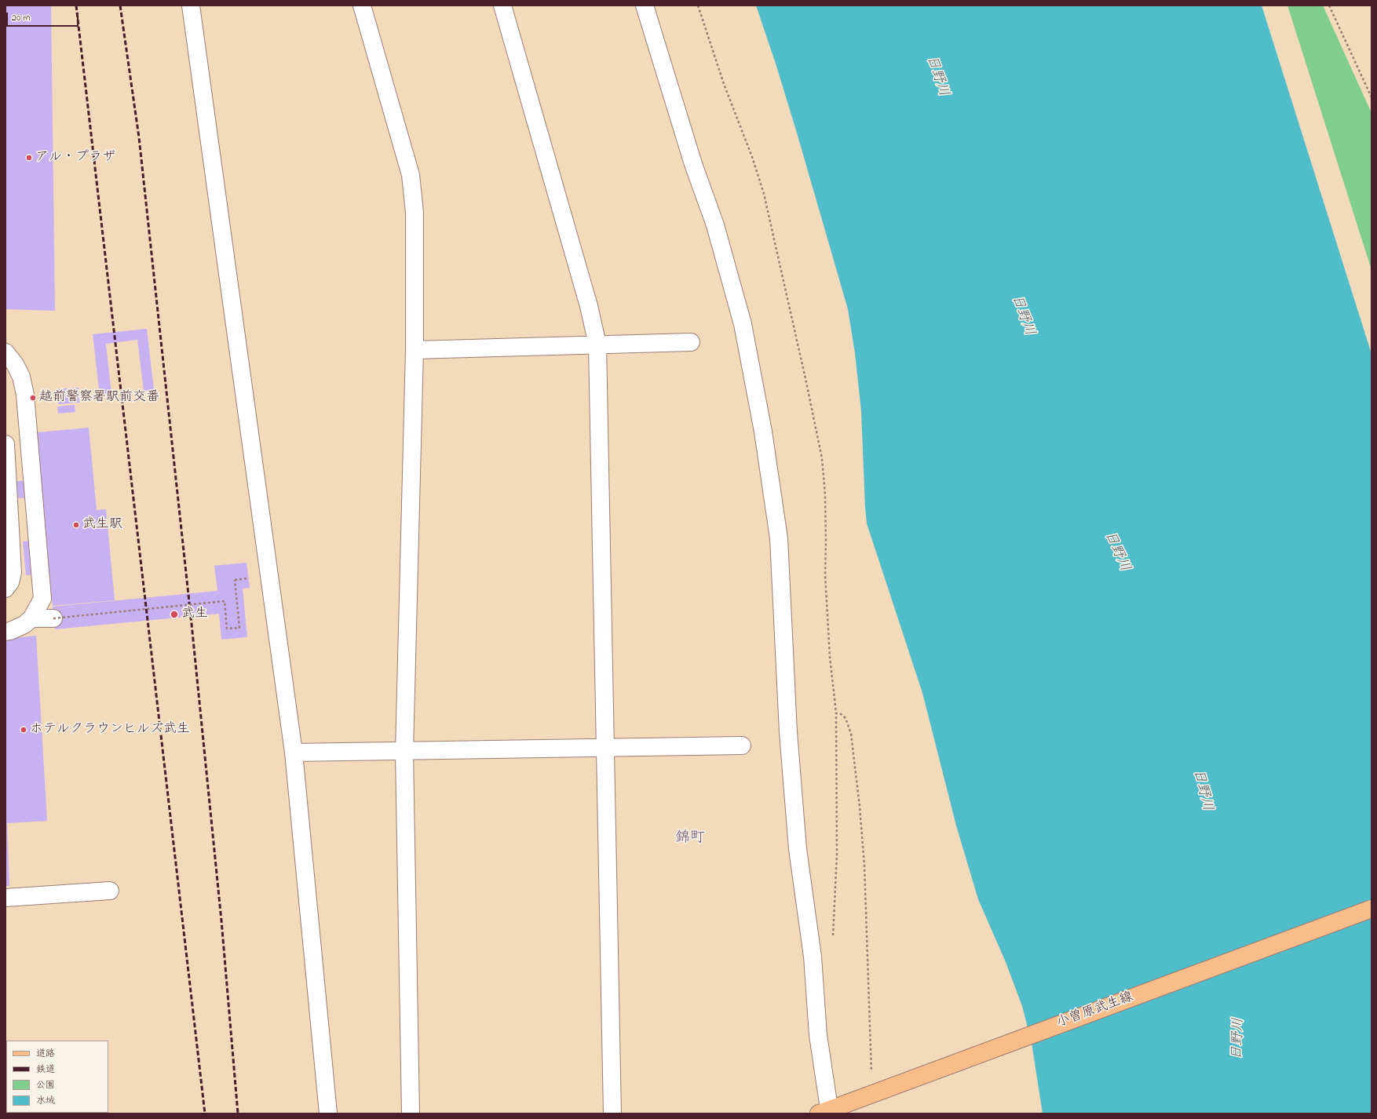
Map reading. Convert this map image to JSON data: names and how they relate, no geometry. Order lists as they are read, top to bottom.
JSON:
{
  "streets": {
    "main road": ["小曽原武生線"]
  },
  "districts": ["錦町"],
  "water": ["日野川"],
  "places": [
    "アル・プラザ",
    "越前警察署駅前交番",
    "武生駅",
    "武生",
    "ホテルクラウンヒルズ武生"
  ],
  "legend": [
    "道路",
    "鉄道",
    "公園",
    "水域"
  ],
  "scale_bar": "20 m"
}
